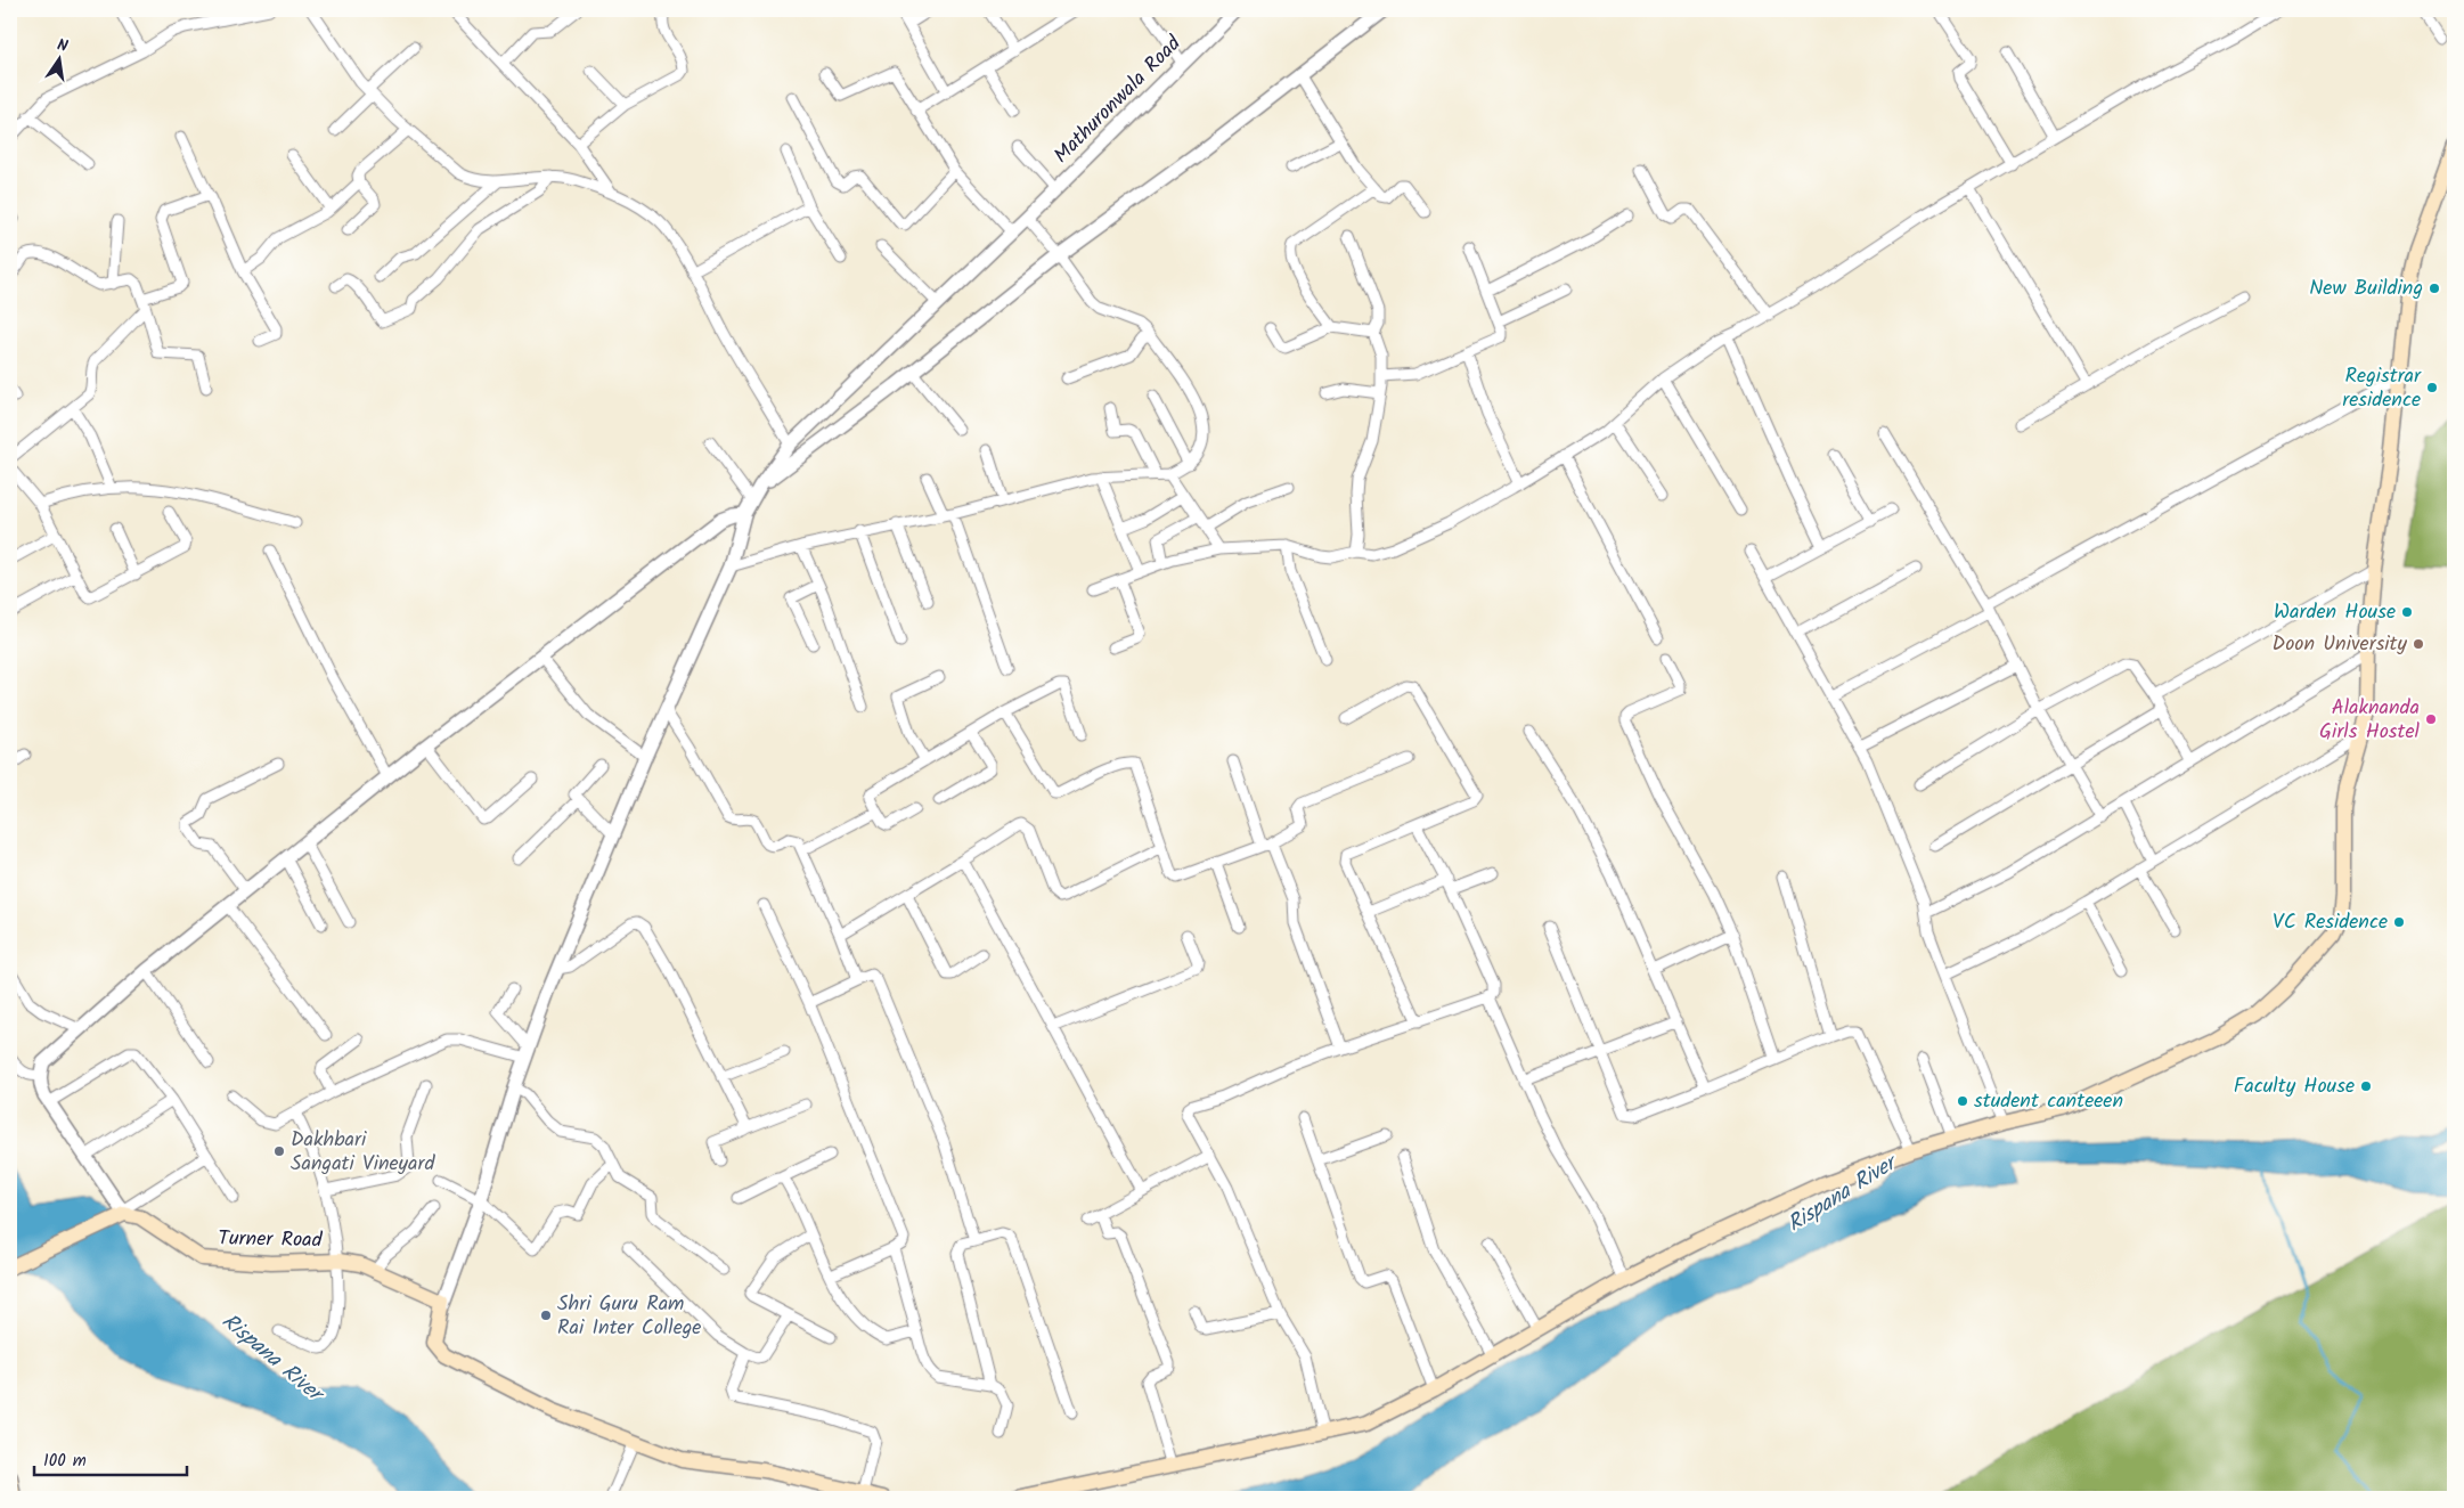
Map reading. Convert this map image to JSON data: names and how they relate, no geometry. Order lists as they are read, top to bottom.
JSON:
{
  "streets": {
    "main road": ["Turner Road"],
    "street": ["Mathuronwala Road"]
  },
  "crossings": [
    ["Mathuronwala Road", "Turner Road"]
  ],
  "water": ["Rispana River"],
  "places": [
    "New Building",
    "Registrar residence",
    "Warden House",
    "Doon University",
    "Alaknanda Girls Hostel",
    "VC Residence",
    "Faculty House",
    "student canteeen",
    "Dakhbari Sangati Vineyard",
    "Shri Guru Ram Rai Inter College"
  ],
  "scale_bar": "100 m",
  "north": "top"
}
